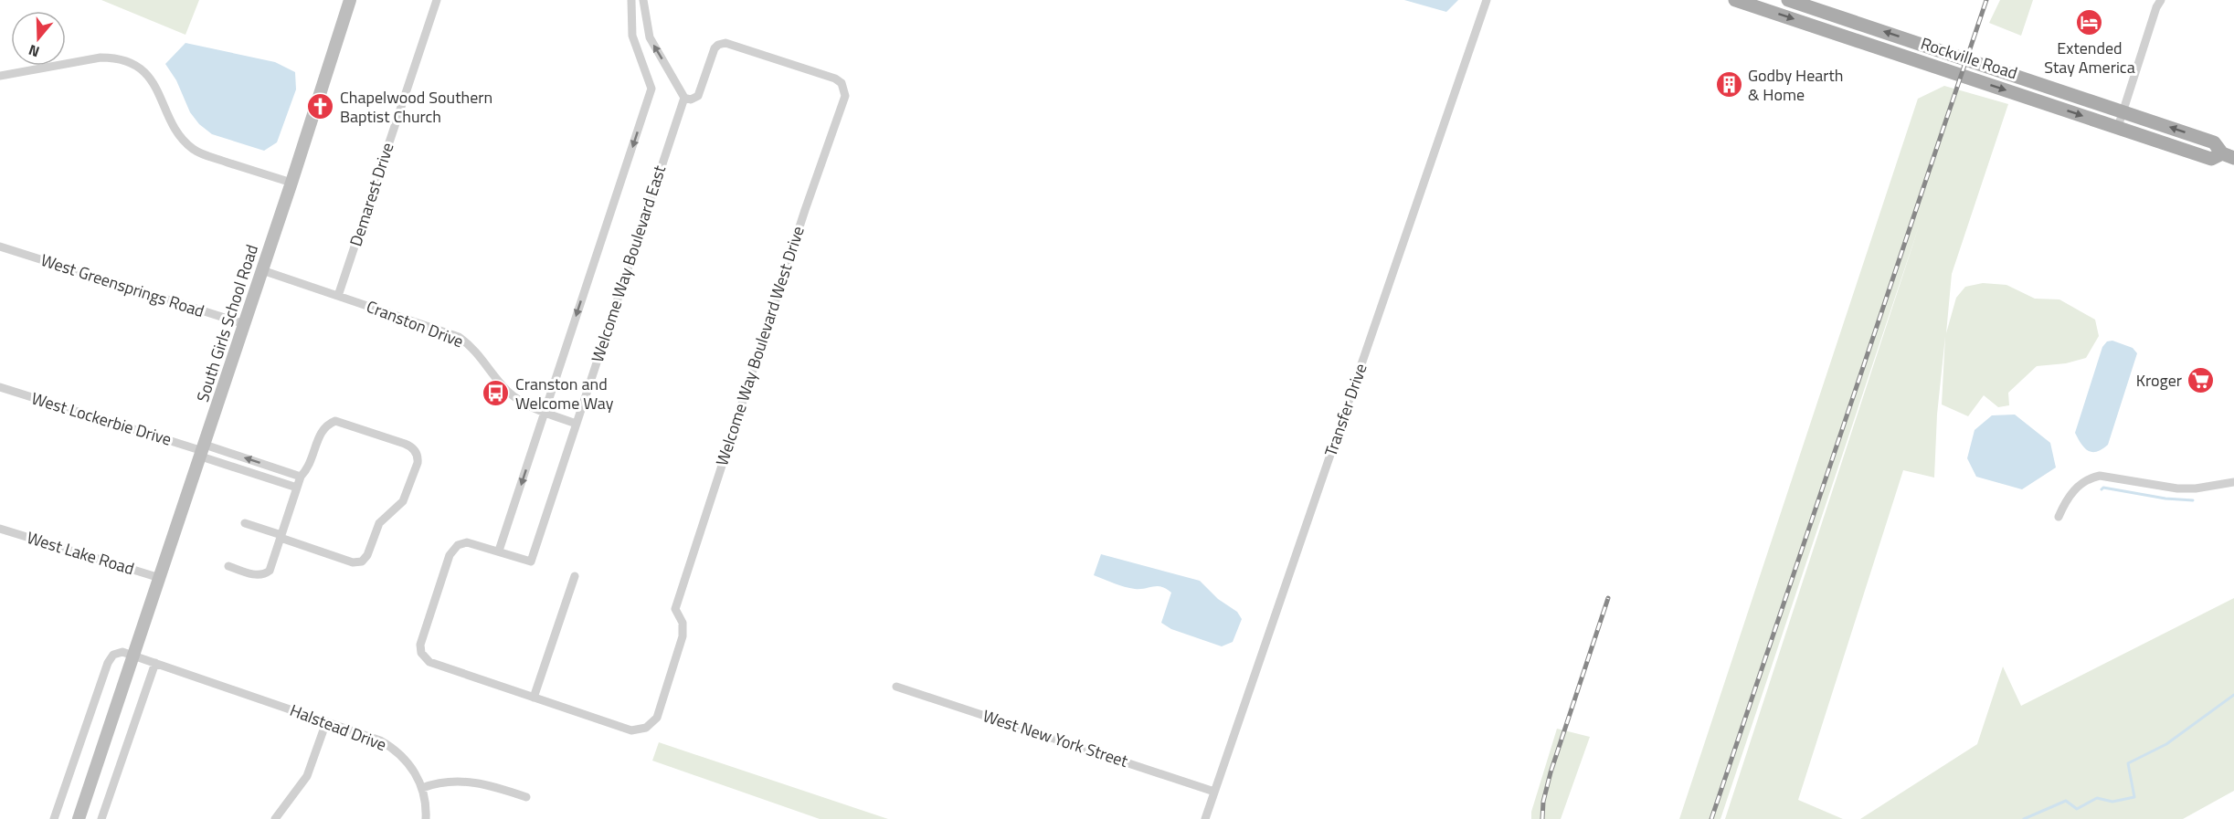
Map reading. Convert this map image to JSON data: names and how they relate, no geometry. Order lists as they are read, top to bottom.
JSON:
{
  "streets": {
    "main road": ["Rockville Road", "South Girls School Road"],
    "street": [
      "Demarest Drive",
      "Welcome Way Boulevard East",
      "West Greensprings Road",
      "Cranston Drive",
      "Welcome Way Boulevard West Drive",
      "Transfer Drive",
      "West Lockerbie Drive",
      "West Lake Road",
      "Halstead Drive",
      "West New York Street"
    ]
  },
  "crossings": [
    ["Demarest Drive", "Cranston Drive"],
    ["Welcome Way Boulevard East", "Cranston Drive"],
    ["Welcome Way Boulevard East", "Welcome Way Boulevard West Drive"],
    ["West Greensprings Road", "South Girls School Road"],
    ["South Girls School Road", "Cranston Drive"],
    ["South Girls School Road", "West Lockerbie Drive"],
    ["South Girls School Road", "West Lake Road"],
    ["South Girls School Road", "Halstead Drive"],
    ["Transfer Drive", "West New York Street"]
  ],
  "places": {
    "hotel": ["Extended Stay America"],
    "building": ["Godby Hearth & Home"],
    "church": ["Chapelwood Southern Baptist Church"],
    "supermarket": ["Kroger"],
    "bus stop": ["Cranston and Welcome Way"]
  },
  "north": "bottom"
}
